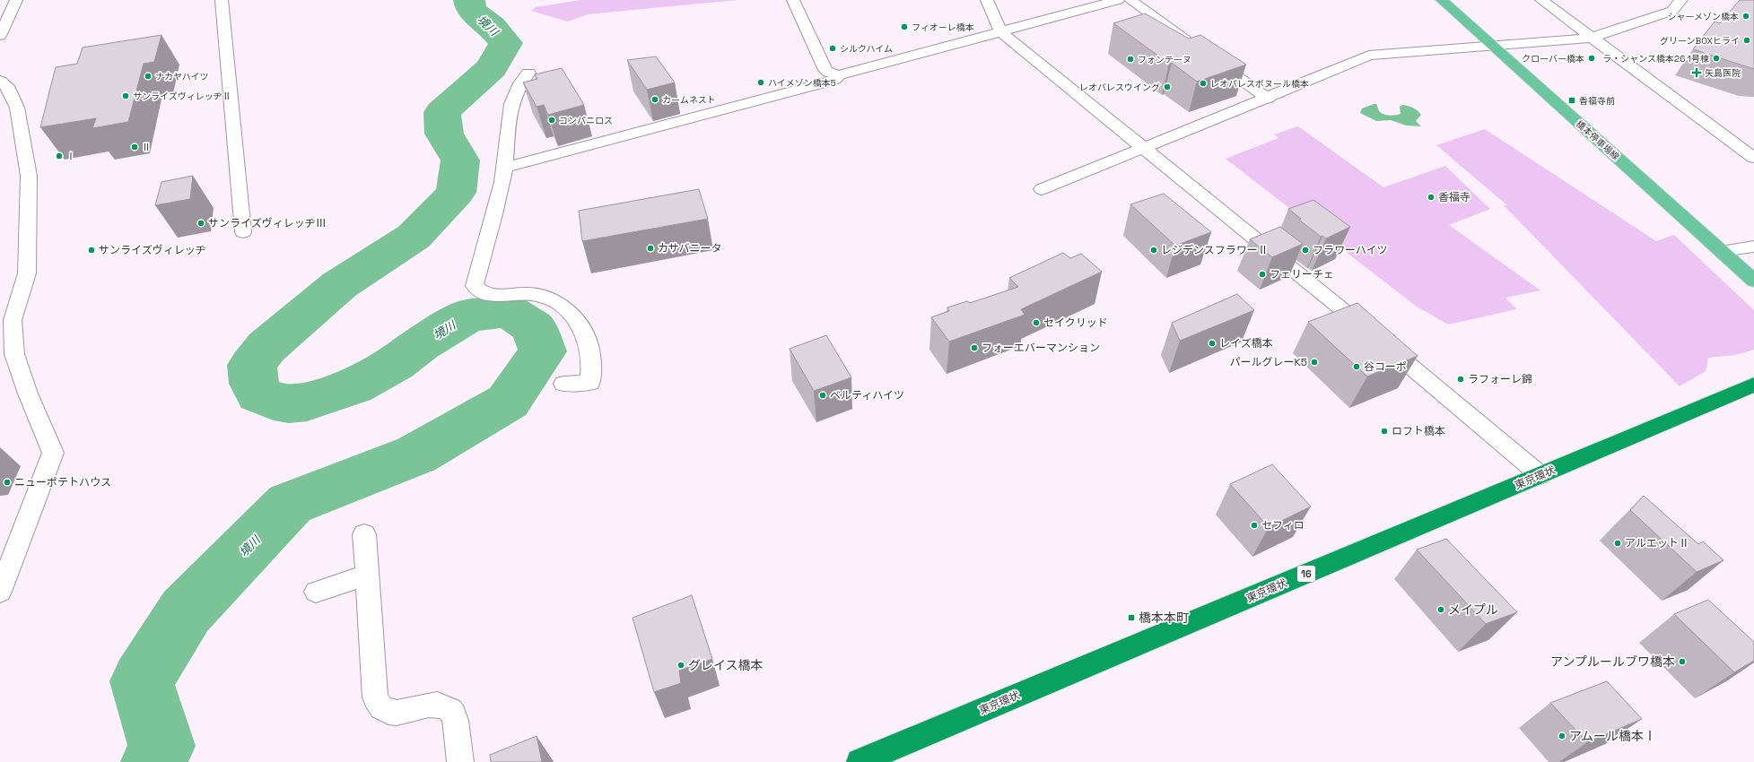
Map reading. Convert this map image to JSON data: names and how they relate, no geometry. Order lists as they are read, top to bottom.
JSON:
{
  "streets": {
    "highway": ["東京環状", "16"],
    "main road": ["橋本停車場線"]
  },
  "water": ["境川"],
  "places": {
    "other": [
      "シャーメゾン橋本",
      "フィオーレ橋本",
      "グリーンBOXヒライ",
      "シルクハイム",
      "クローバー橋本",
      "ラ・シャンス橋本26 1号棟",
      "フォンテーヌ",
      "ナカヤハイツ",
      "ハイメゾン橋本5",
      "レオパレスボヌール橋本",
      "レオパレスウイング",
      "サンライズヴィレッヂⅡ",
      "カームネスト",
      "コンパニロス",
      "Ⅱ",
      "Ⅰ",
      "香福寺",
      "サンライズヴィレッヂⅢ",
      "カサバニータ",
      "サンライズヴィレッヂ",
      "レジデンスフラワーⅡ",
      "フラワーハイツ",
      "フェリーチェ",
      "セイクリッド",
      "レイズ橋本",
      "フォーエバーマンション",
      "パールグレーK5",
      "谷コーポ",
      "ラフォーレ錦",
      "ベルティハイツ",
      "ロフト橋本",
      "ニューポテトハウス",
      "セフィロ",
      "アルエットⅡ",
      "メイプル",
      "アンプルールブワ橋本",
      "グレイス橋本",
      "アムール橋本Ⅰ"
    ],
    "health": ["矢島医院"],
    "transit": ["香福寺前", "橋本本町"]
  }
}
